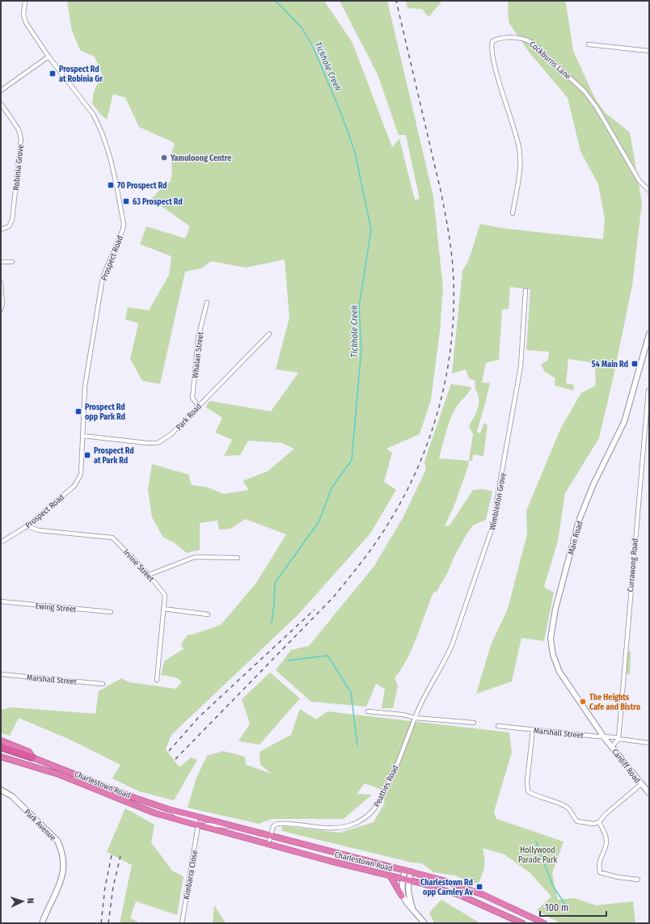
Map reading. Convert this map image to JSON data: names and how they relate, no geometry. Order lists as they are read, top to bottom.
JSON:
{
  "streets": {
    "highway": ["Charlestown Road"],
    "main road": ["Main Road", "Cardiff Road", "Park Avenue"],
    "street": [
      "Cockburns Lane",
      "Robinia Grove",
      "Prospect Road",
      "Whalan Street",
      "Park Road",
      "Wimbledon Grove",
      "Irvine Street",
      "Currawong Road",
      "Ewing Street",
      "Marshall Street",
      "Peatties Road",
      "Kimbarra Close"
    ]
  },
  "crossings": [
    ["Prospect Road", "Park Road"],
    ["Prospect Road", "Irvine Street"],
    ["Whalan Street", "Park Road"],
    ["Wimbledon Grove", "Peatties Road"],
    ["Main Road", "Marshall Street"],
    ["Main Road", "Cardiff Road"],
    ["Currawong Road", "Marshall Street"],
    ["Marshall Street", "Cardiff Road"],
    ["Charlestown Road", "Peatties Road"],
    ["Charlestown Road", "Kimbarra Close"]
  ],
  "water": ["Tickhole Creek"],
  "parks": ["Hollywood Parade Park"],
  "places": {
    "transit": [
      "Prospect Rd at Robinia Gr",
      "70 Prospect Rd",
      "63 Prospect Rd",
      "54 Main Rd",
      "Prospect Rd opp Park Rd",
      "Prospect Rd at Park Rd",
      "Charlestown Rd opp Carnley Av"
    ],
    "other": ["Yamuloong Centre", "The Heights Cafe and Bistro"]
  },
  "scale_bar": "100 m",
  "north": "right"
}
